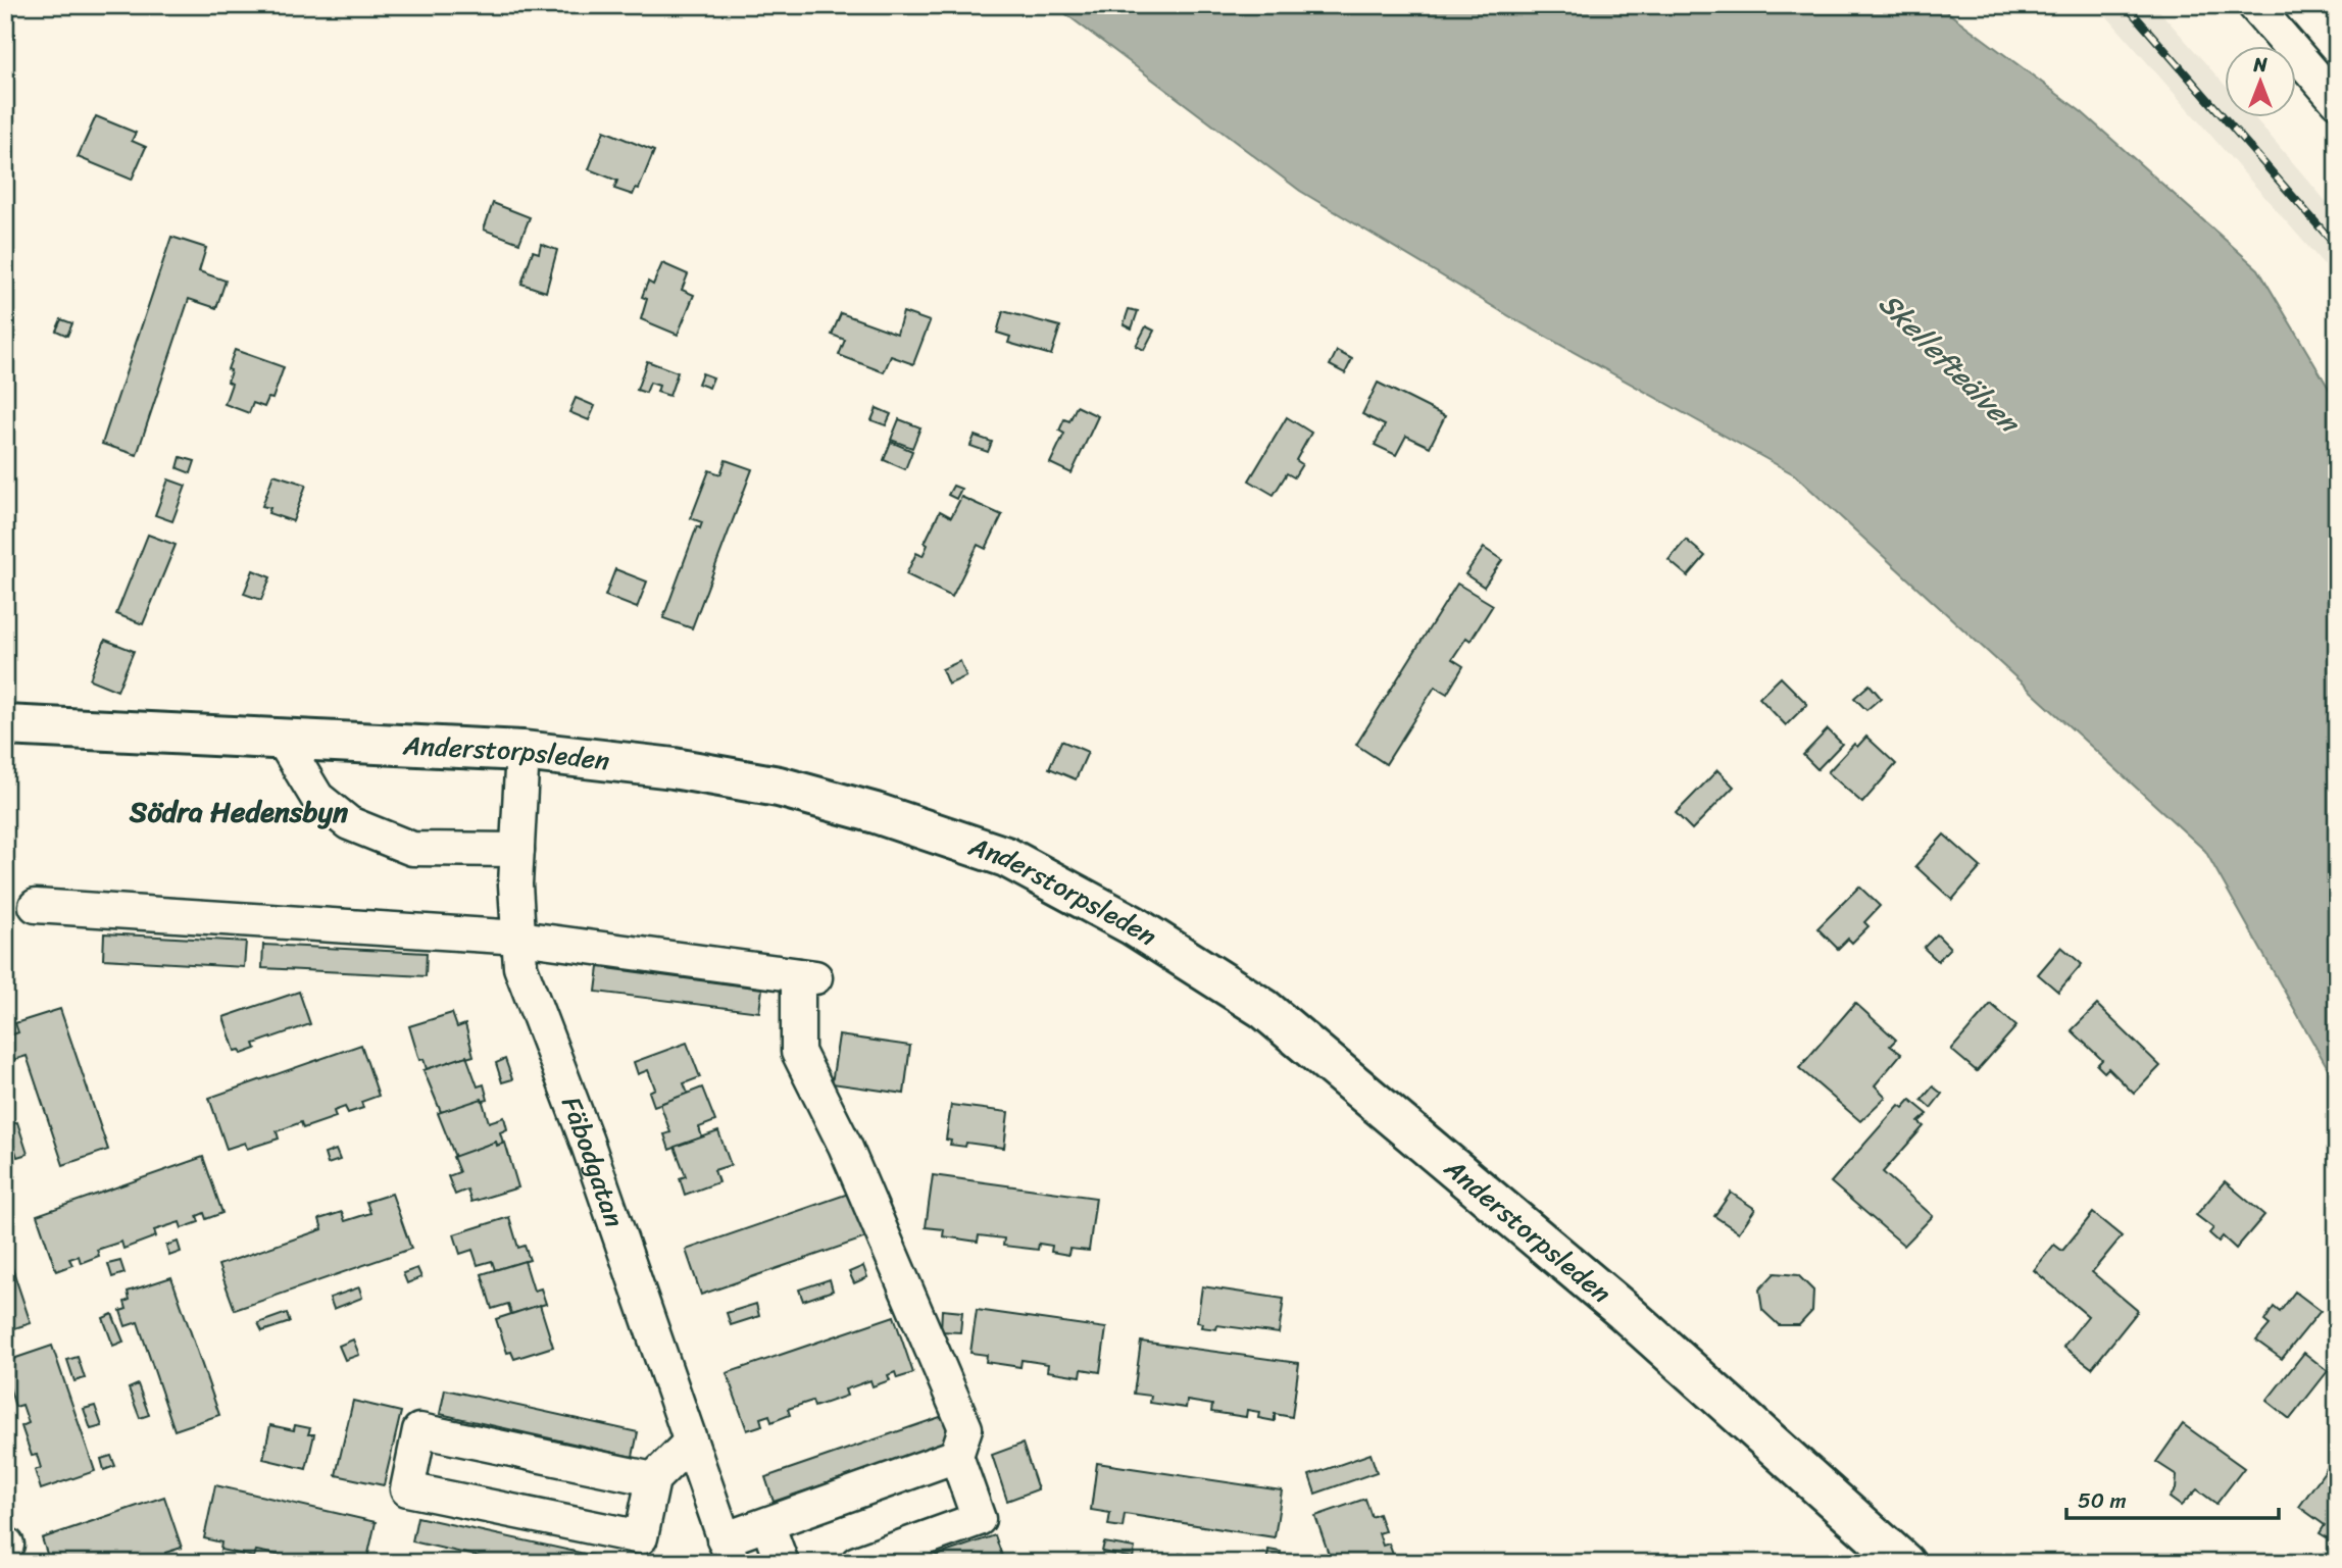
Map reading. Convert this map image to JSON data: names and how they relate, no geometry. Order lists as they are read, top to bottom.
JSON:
{
  "streets": {
    "main road": ["Anderstorpsleden"],
    "street": ["Fäbodgatan"]
  },
  "crossings": [
    ["Anderstorpsleden", "Fäbodgatan"]
  ],
  "districts": ["Södra Hedensbyn"],
  "water": ["Skellefteälven"],
  "scale_bar": "50 m",
  "north": "top"
}
